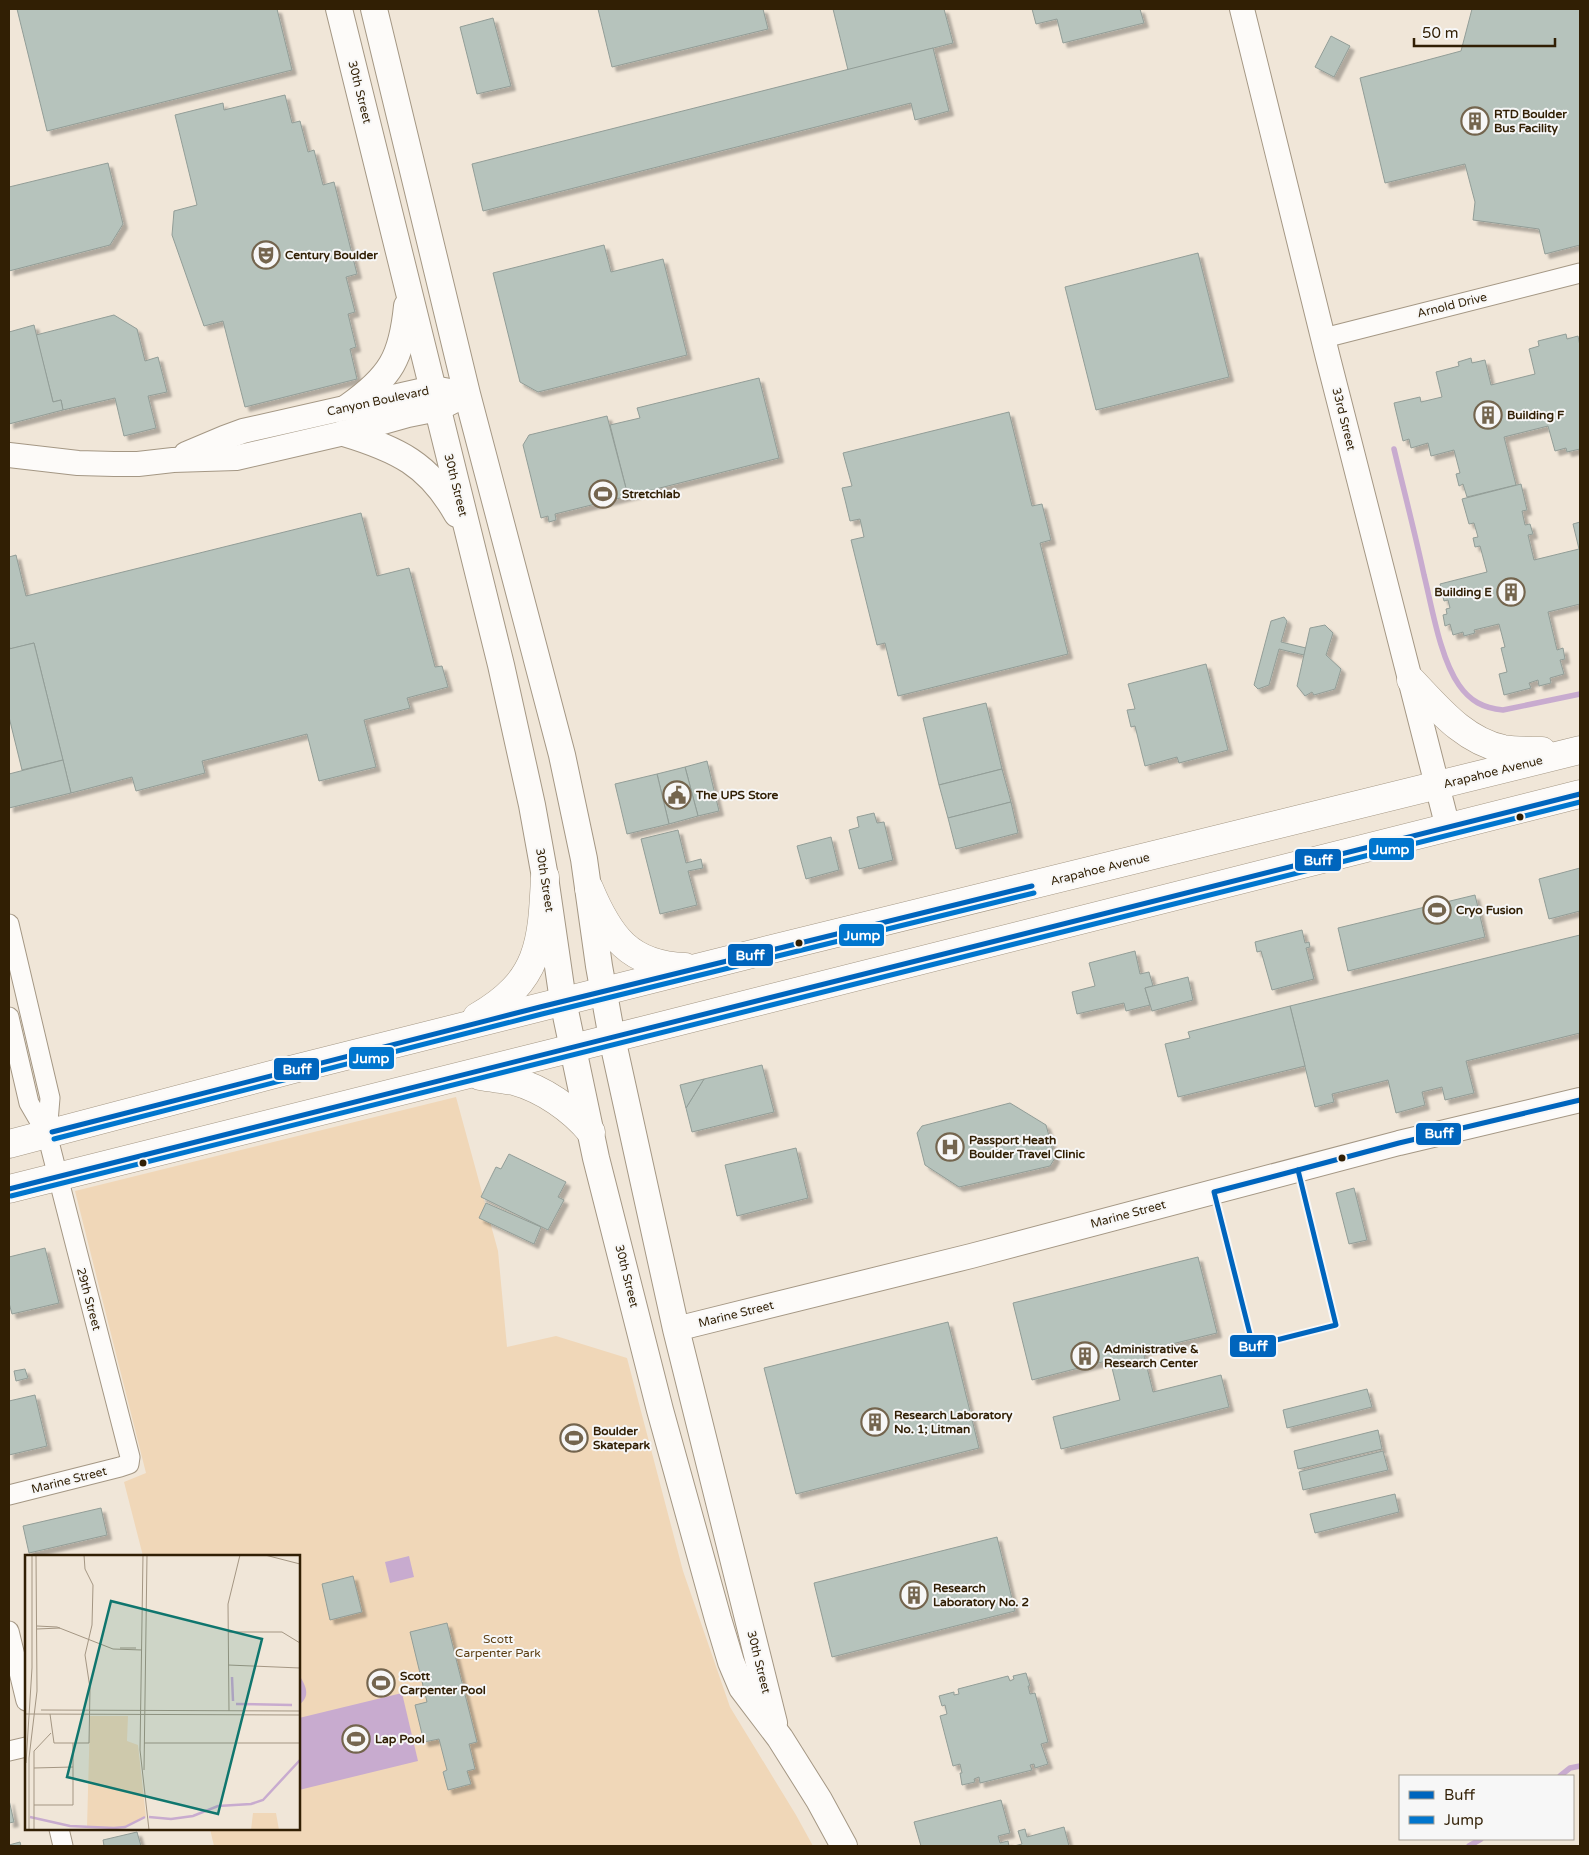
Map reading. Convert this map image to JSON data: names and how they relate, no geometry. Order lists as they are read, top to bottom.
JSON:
{
  "streets": {
    "main road": ["30th Street", "Arapahoe Avenue"],
    "street": [
      "Arnold Drive",
      "Canyon Boulevard",
      "33rd Street",
      "Marine Street",
      "29th Street"
    ]
  },
  "crossings": [
    ["30th Street", "Canyon Boulevard"],
    ["30th Street", "Arapahoe Avenue"],
    ["30th Street", "Marine Street"],
    ["Arnold Drive", "33rd Street"],
    ["33rd Street", "Arapahoe Avenue"],
    ["Arapahoe Avenue", "29th Street"],
    ["Marine Street", "29th Street"]
  ],
  "parks": ["Scott Carpenter Park"],
  "places": {
    "building": [
      "RTD Boulder Bus Facility",
      "Building F",
      "Building E",
      "Administrative & Research Center",
      "Research Laboratory No. 1; Litman",
      "Research Laboratory No. 2"
    ],
    "theatre": ["Century Boulder"],
    "sports": [
      "Stretchlab",
      "Cryo Fusion",
      "Boulder Skatepark",
      "Scott Carpenter Pool",
      "Lap Pool"
    ],
    "public building": ["The UPS Store"],
    "hospital": ["Passport Heath Boulder Travel Clinic"]
  },
  "lines": ["transit line Buff", "transit line Jump"],
  "legend": ["Buff", "Jump"],
  "scale_bar": "50 m"
}
